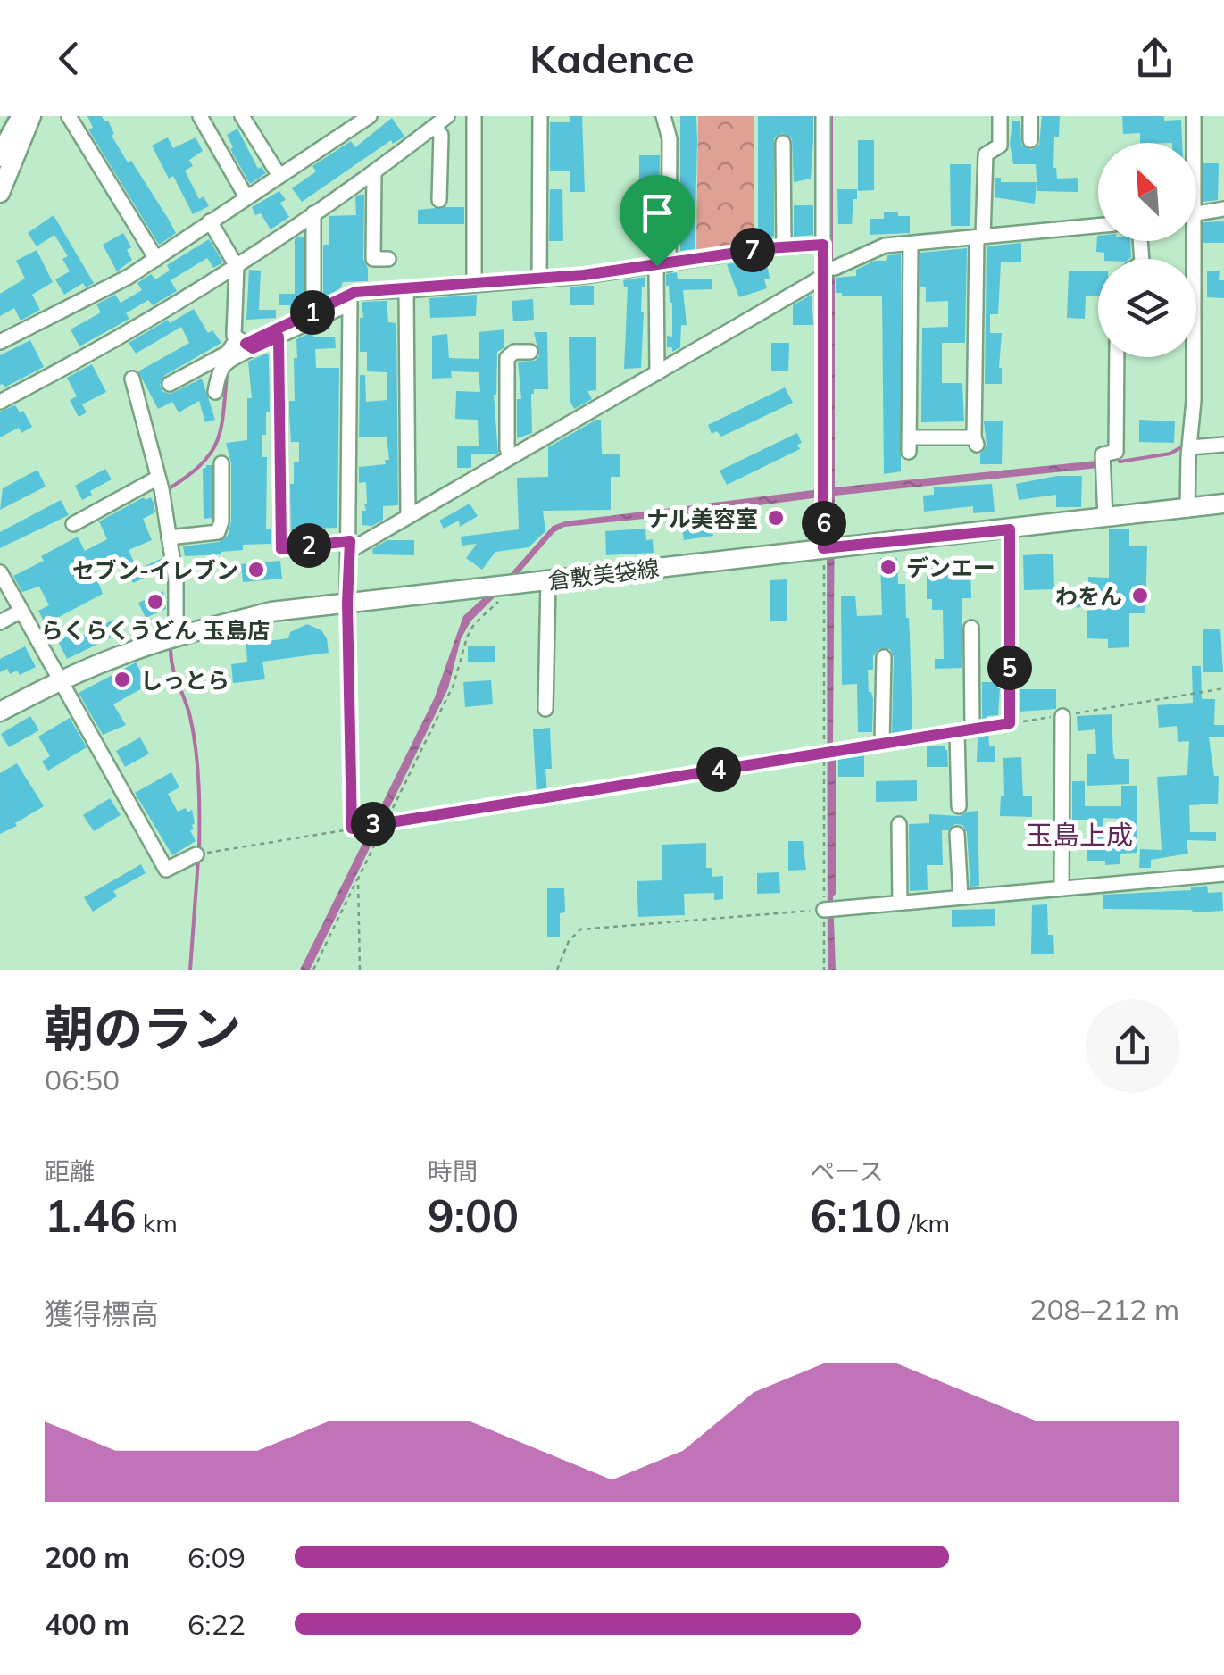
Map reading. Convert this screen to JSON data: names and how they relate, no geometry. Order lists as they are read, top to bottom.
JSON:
{
  "streets": {
    "main road": ["倉敷美袋線"]
  },
  "districts": ["玉島上成"],
  "places": [
    "ナル美容室",
    "デンエー",
    "セブン-イレブン",
    "わをん",
    "らくらくうどん 玉島店",
    "しっとら"
  ],
  "north": "top left",
  "page": {
    "header": "Kadence",
    "pins": [
      "7",
      "1",
      "6",
      "2",
      "5",
      "4",
      "3"
    ],
    "heading": ["朝のラン", "06:50"],
    "stats": [
      ["距離", "1.46 km"],
      ["時間", "9:00"],
      ["ペース", "6:10 /km"]
    ],
    "chart": ["獲得標高", "208–212 m"],
    "list": [
      {
        "name": "200 m",
        "note": "6:09"
      },
      {
        "name": "400 m",
        "note": "6:22"
      }
    ]
  }
}
